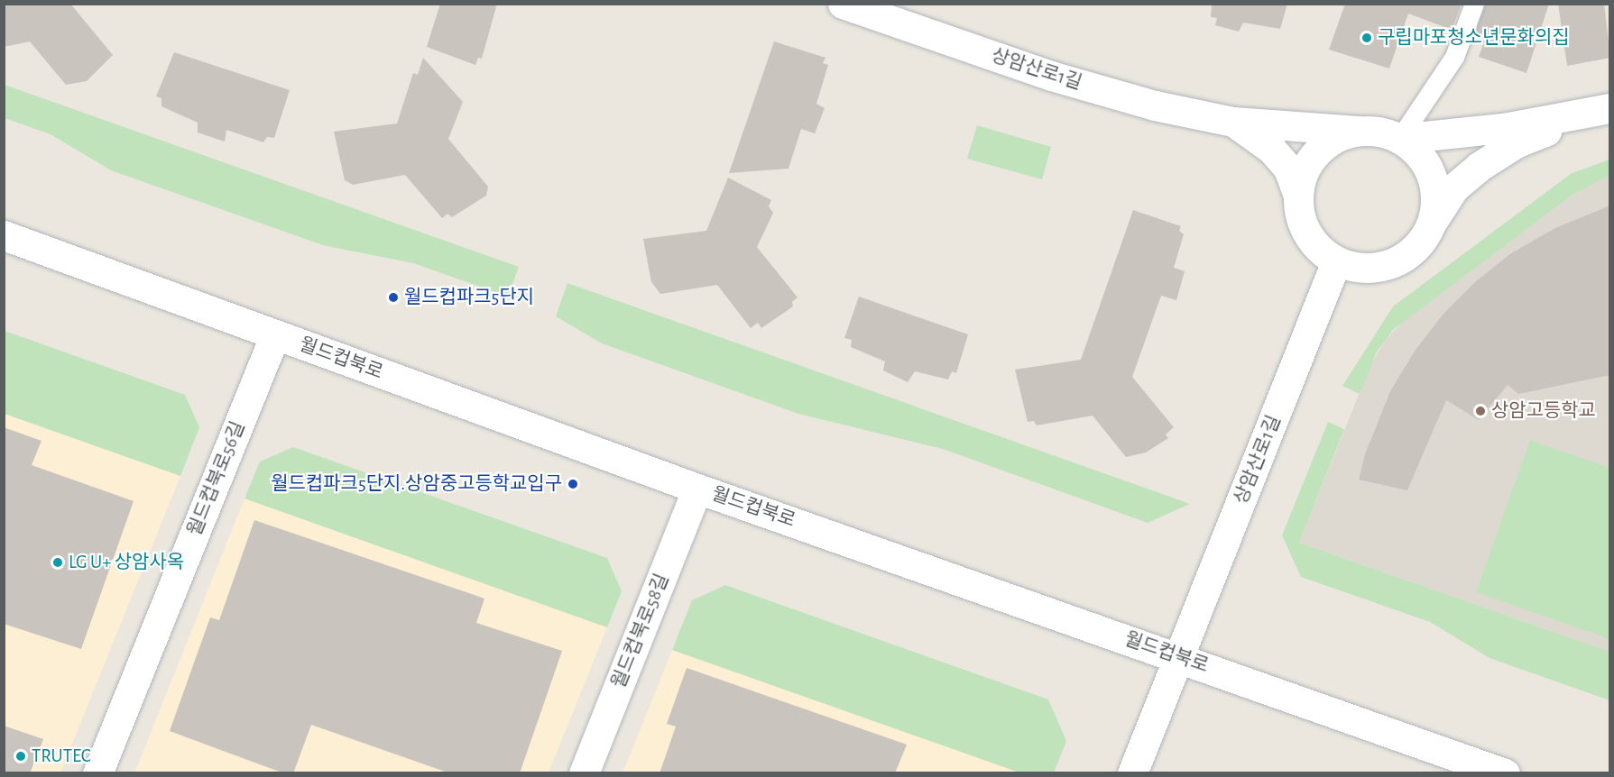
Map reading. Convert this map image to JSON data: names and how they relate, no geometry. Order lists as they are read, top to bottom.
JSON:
{
  "streets": {
    "street": [
      "상암산로1길",
      "월드컵북로",
      "월드컵북로56길",
      "월드컵북로58길"
    ]
  },
  "crossings": [
    ["상암산로1길", "월드컵북로"],
    ["월드컵북로", "월드컵북로56길"],
    ["월드컵북로", "월드컵북로58길"]
  ],
  "places": [
    "구립마포청소년문화의집",
    "월드컵파크5단지",
    "상암고등학교",
    "월드컵파크5단지.상암중고등학교입구",
    "LG U+ 상암사옥",
    "TRUTEC"
  ]
}
